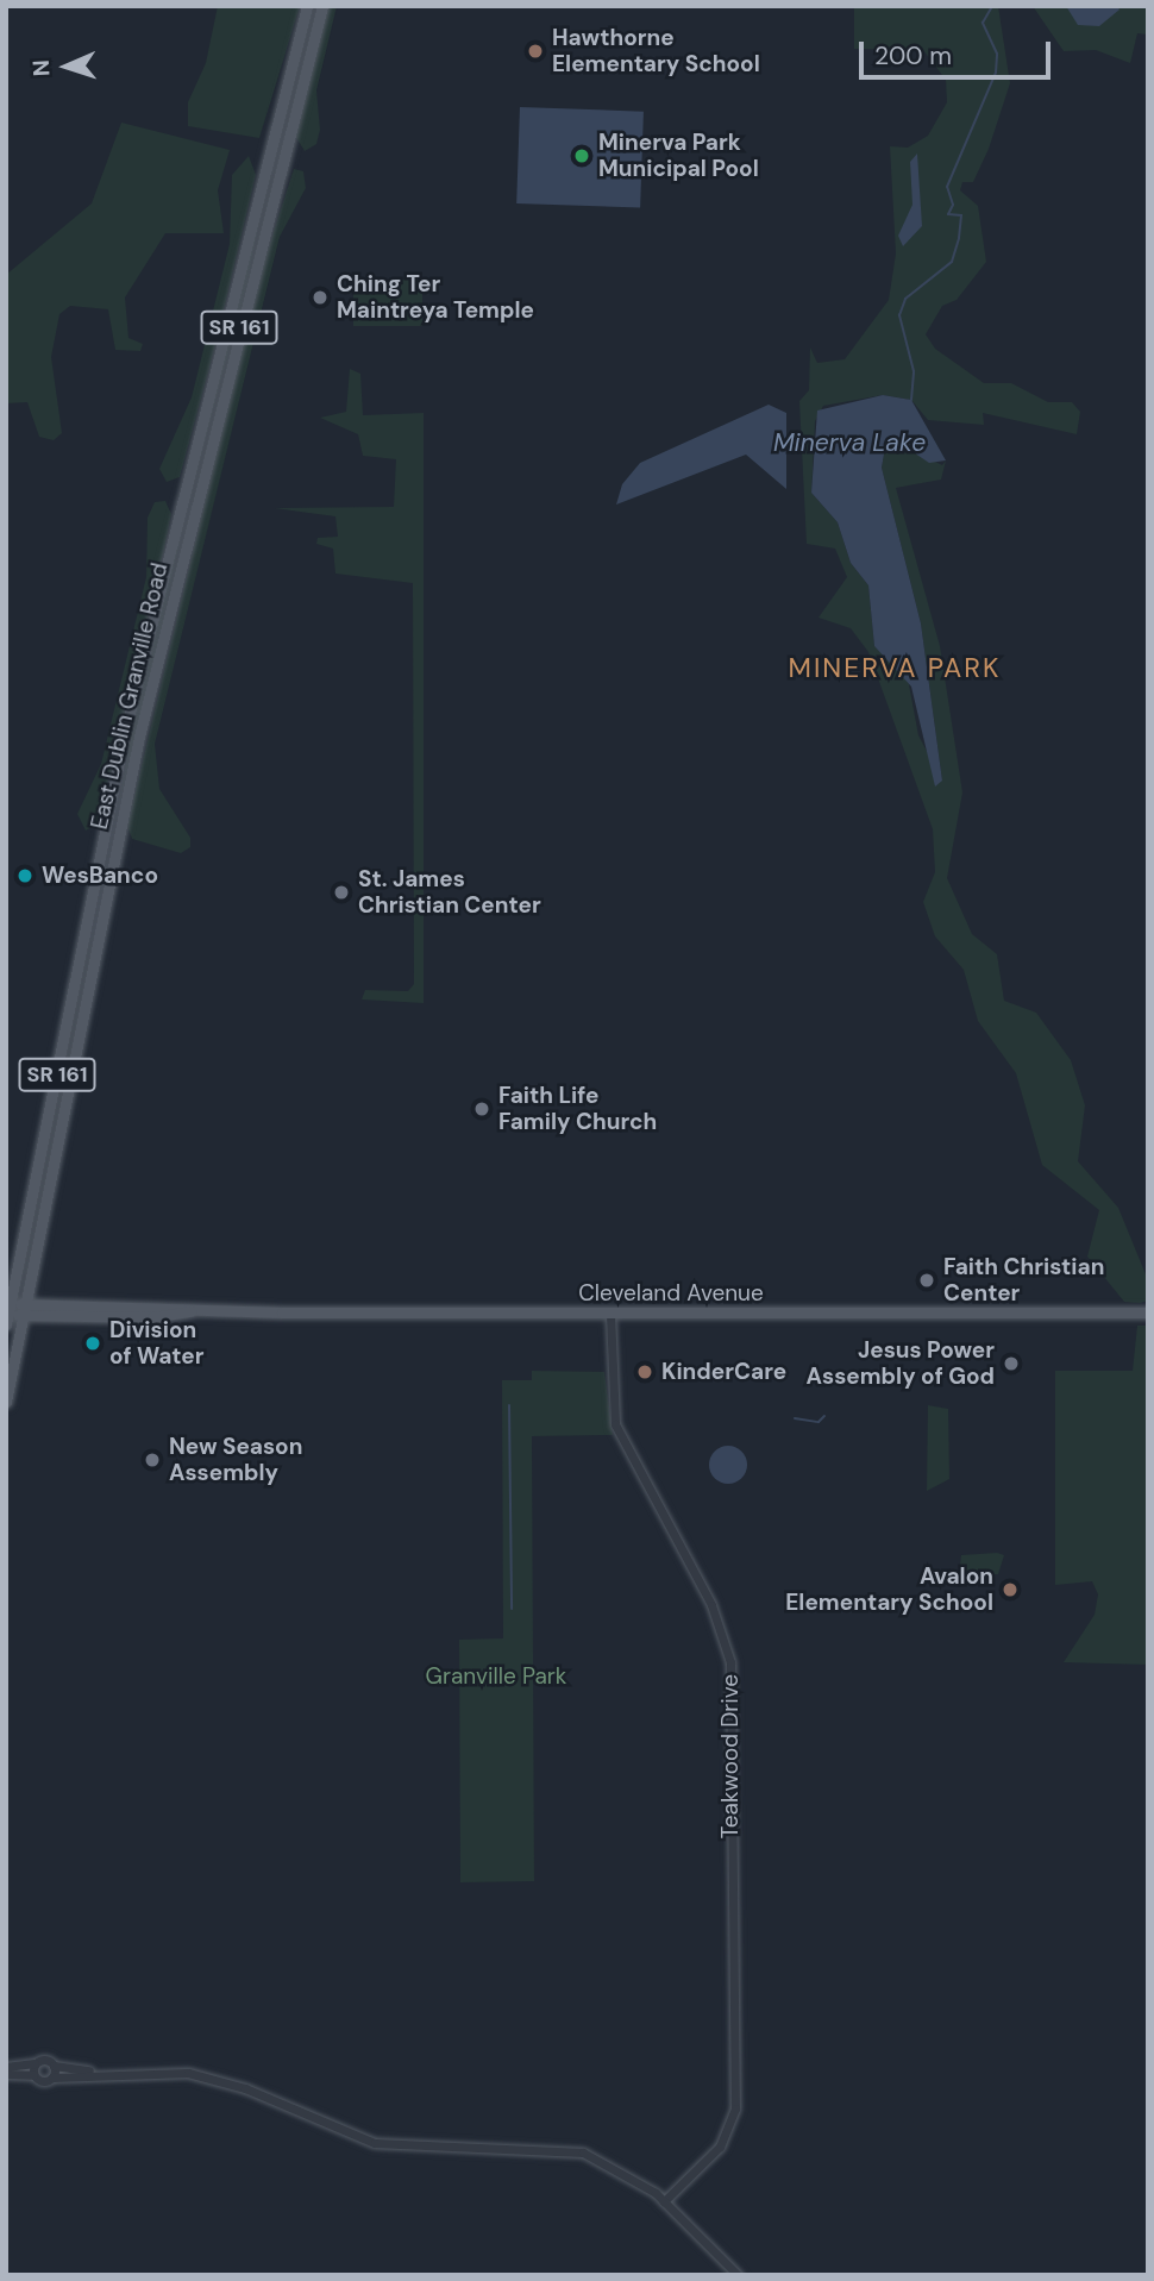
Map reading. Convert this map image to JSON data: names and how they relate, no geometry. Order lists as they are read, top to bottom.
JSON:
{
  "streets": {
    "main road": ["SR 161", "East Dublin Granville Road", "Cleveland Avenue"],
    "street": ["Teakwood Drive"]
  },
  "crossings": [
    ["East Dublin Granville Road", "Cleveland Avenue"],
    ["Cleveland Avenue", "Teakwood Drive"]
  ],
  "districts": ["MINERVA PARK"],
  "water": ["Minerva Lake"],
  "parks": ["Granville Park"],
  "places": [
    "Hawthorne Elementary School",
    "Minerva Park Municipal Pool",
    "Ching Ter Maintreya Temple",
    "WesBanco",
    "St. James Christian Center",
    "Faith Life Family Church",
    "Faith Christian Center",
    "Division of Water",
    "Jesus Power Assembly of God",
    "KinderCare",
    "New Season Assembly",
    "Avalon Elementary School"
  ],
  "scale_bar": "200 m",
  "north": "left"
}
